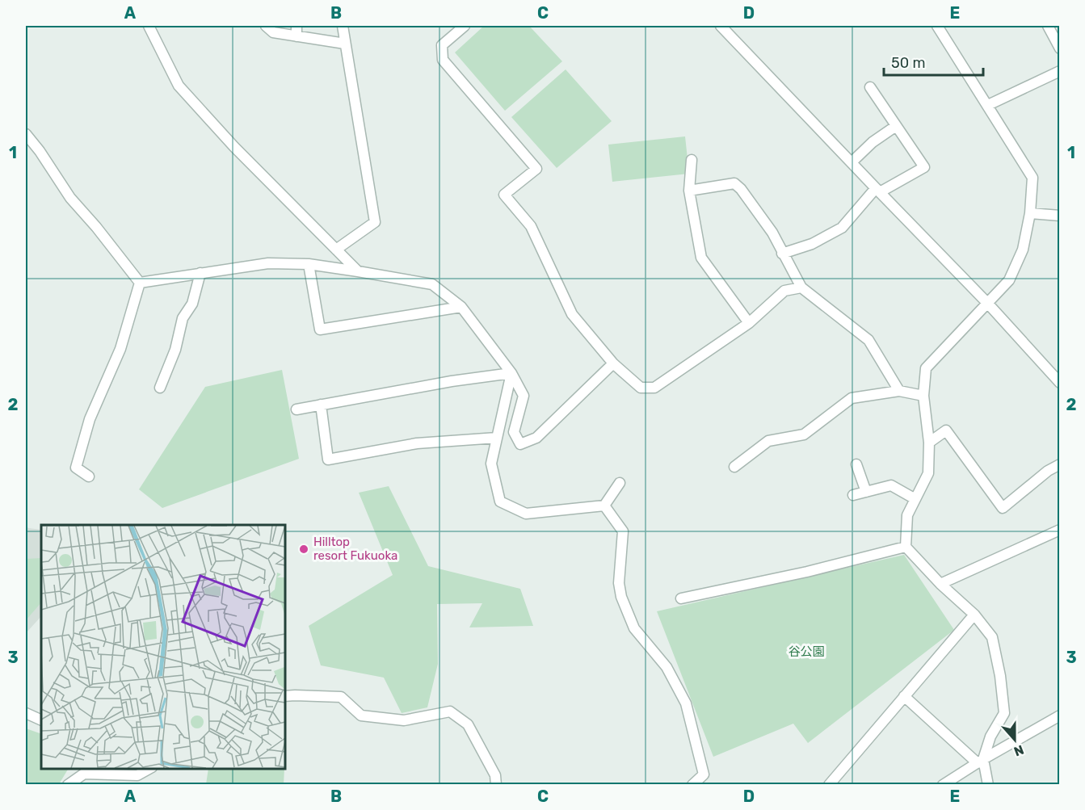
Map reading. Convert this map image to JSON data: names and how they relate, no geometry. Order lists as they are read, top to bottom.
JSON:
{
  "parks": ["谷公園"],
  "places": ["Hilltop resort Fukuoka"],
  "scale_bar": "50 m",
  "north": "bottom",
  "grid": {
    "columns": [
      "A",
      "B",
      "C",
      "D",
      "E"
    ],
    "rows": ["1", "2", "3"]
  }
}
